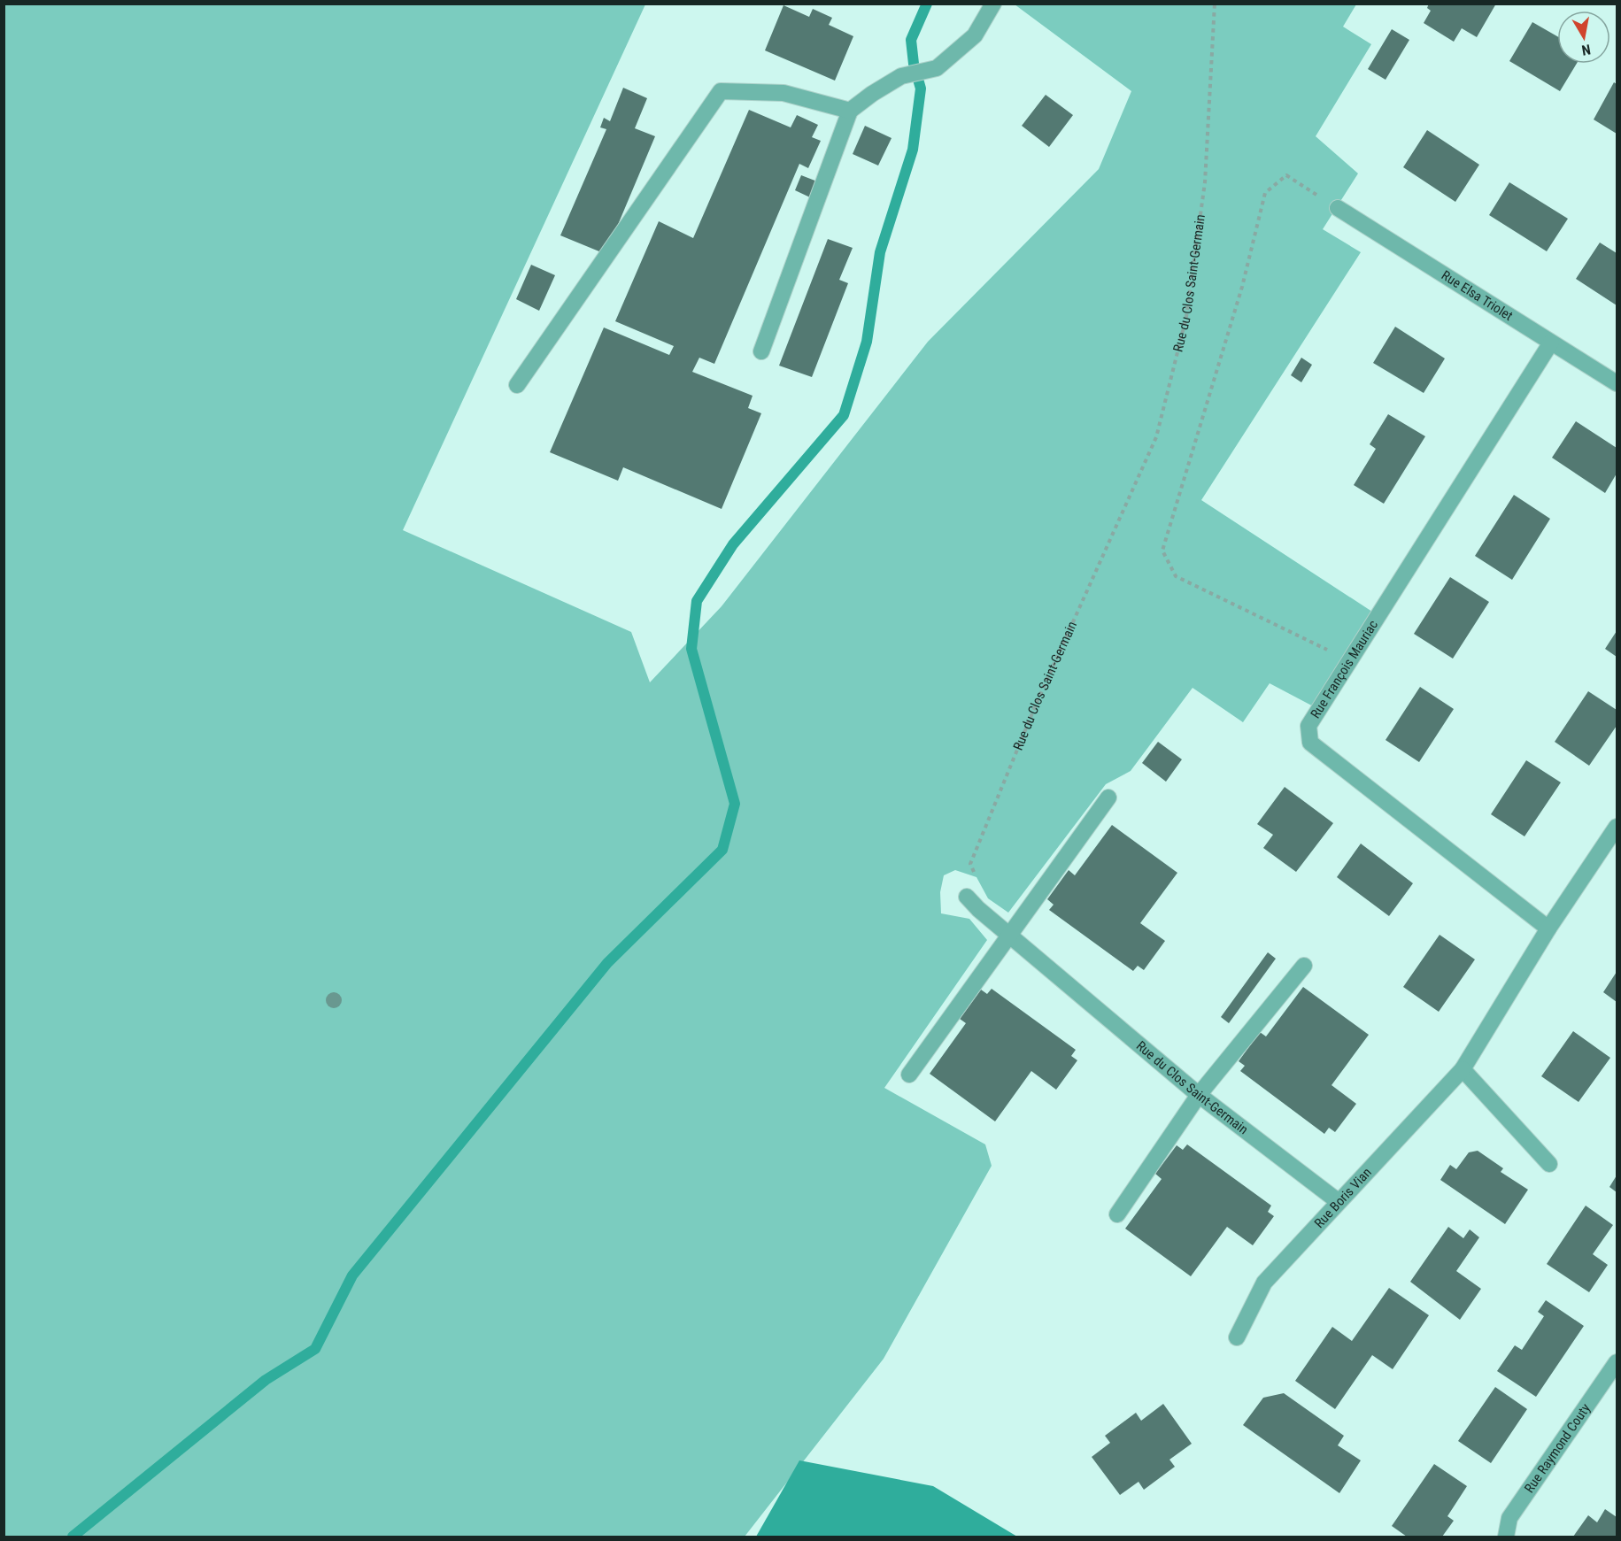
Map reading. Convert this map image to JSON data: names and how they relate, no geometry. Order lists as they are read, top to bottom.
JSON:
{
  "streets": {
    "street": [
      "Rue du Clos Saint-Germain",
      "Rue Elsa Triolet",
      "Rue François Mauriac",
      "Rue Boris Vian",
      "Rue Raymond Couty"
    ]
  },
  "crossings": [
    ["Rue du Clos Saint-Germain", "Rue Boris Vian"],
    ["Rue Elsa Triolet", "Rue François Mauriac"],
    ["Rue François Mauriac", "Rue Boris Vian"]
  ],
  "north": "bottom"
}
